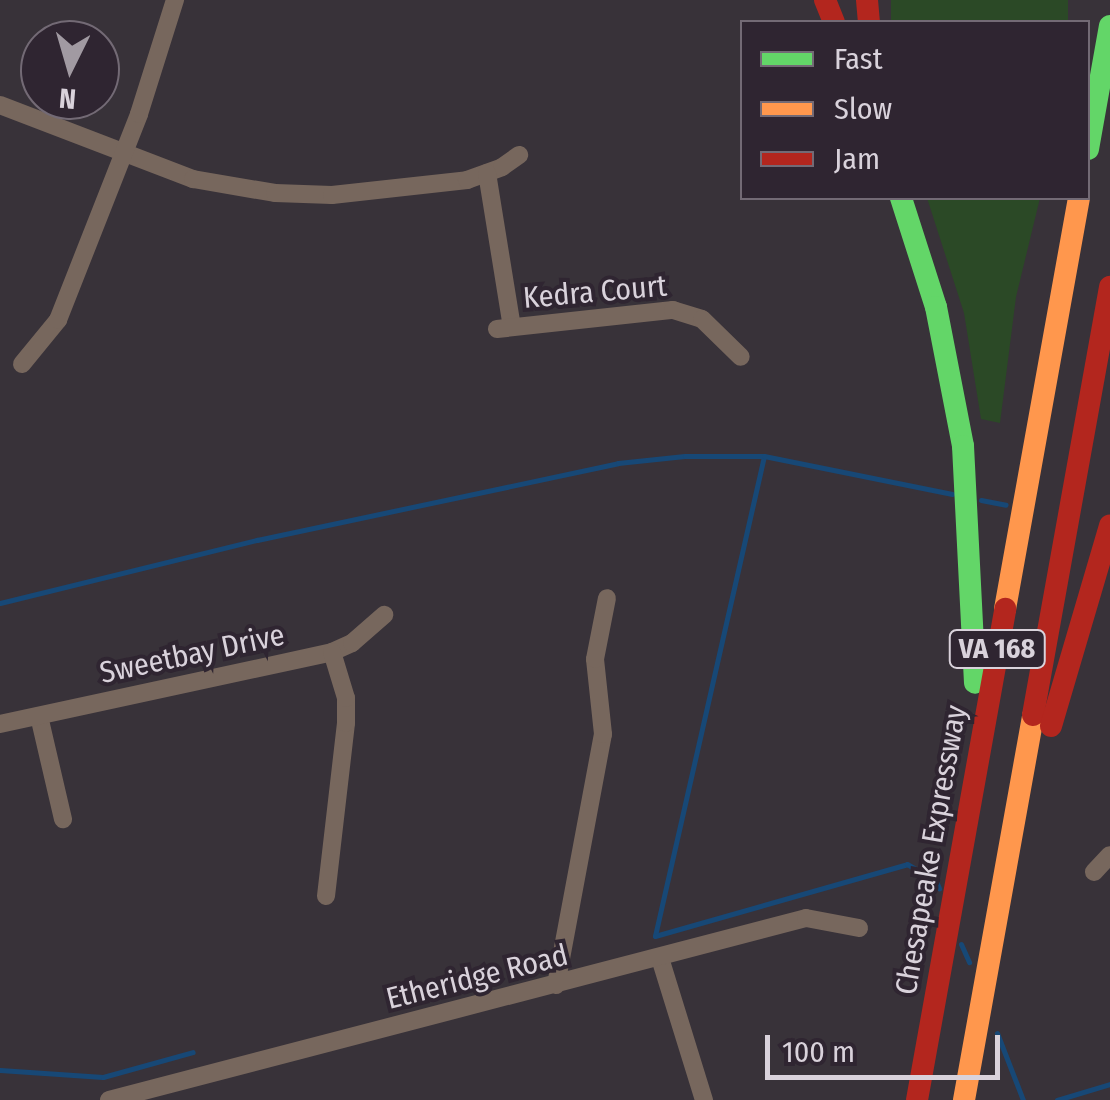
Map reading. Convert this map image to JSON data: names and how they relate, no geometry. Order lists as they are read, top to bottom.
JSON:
{
  "streets": {
    "highway": ["VA 168", "Chesapeake Expressway"],
    "street": ["Kedra Court", "Sweetbay Drive", "Etheridge Road"]
  },
  "legend": ["Fast", "Slow", "Jam"],
  "scale_bar": "100 m",
  "north": "bottom"
}
